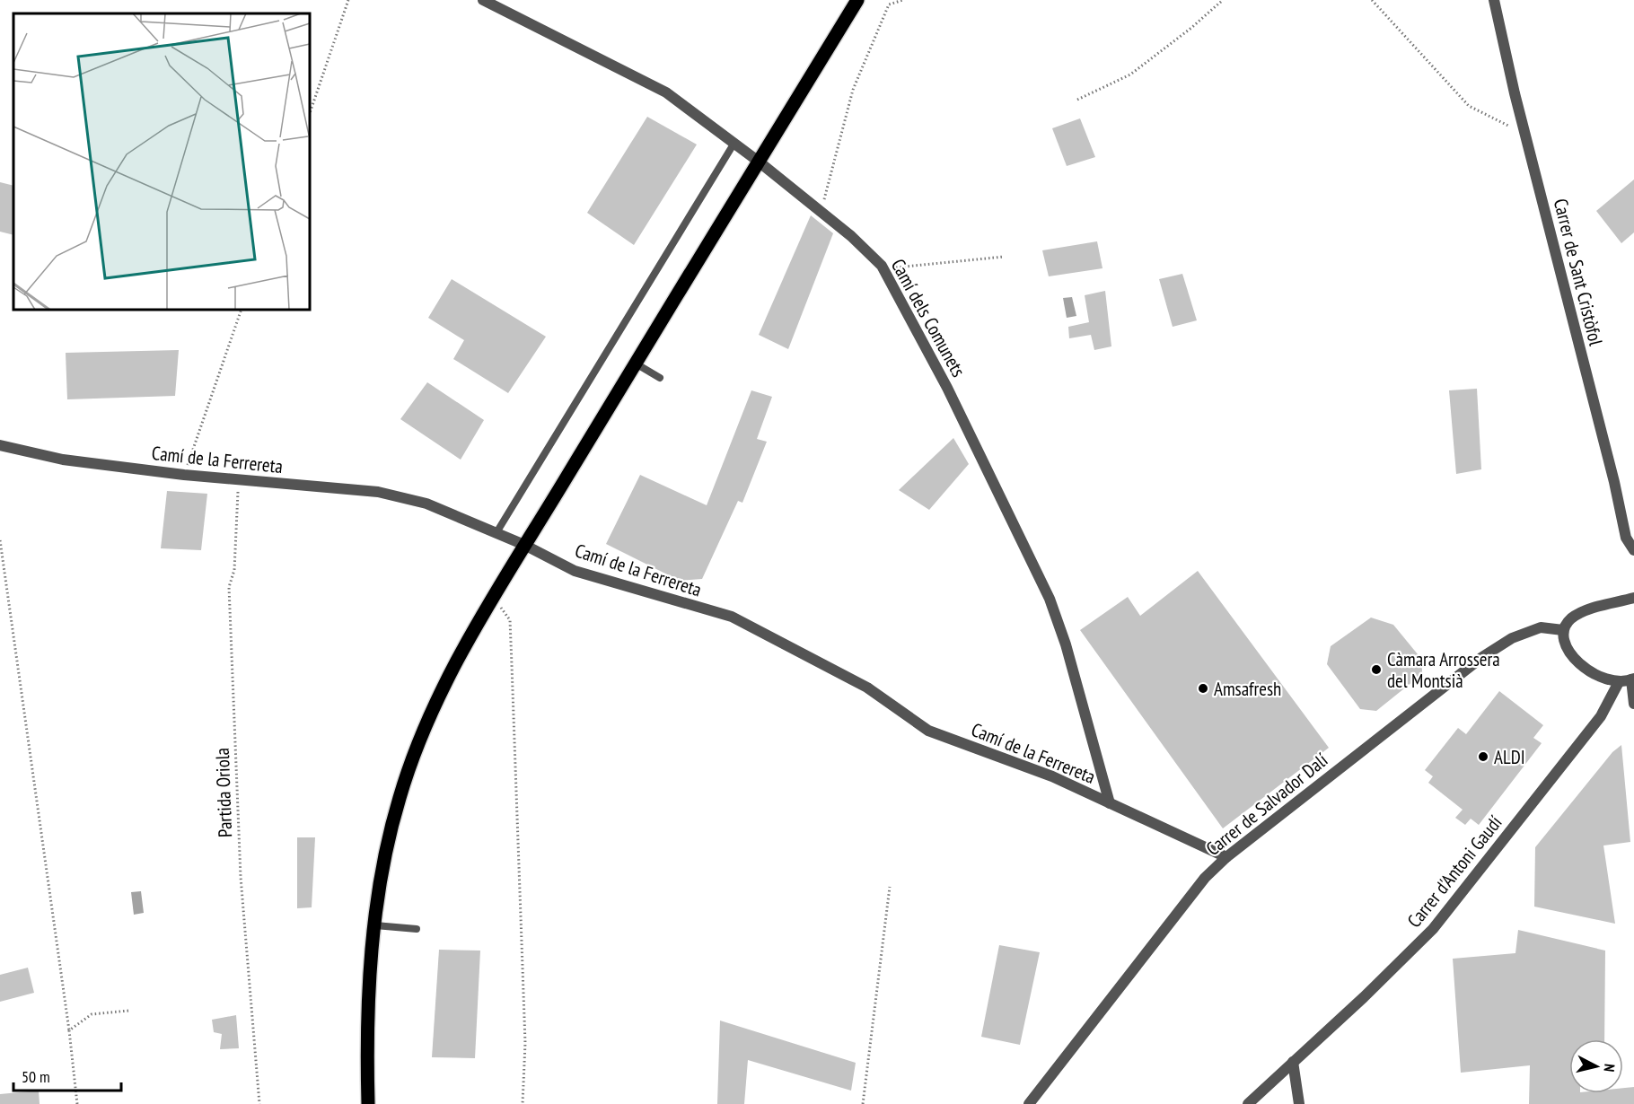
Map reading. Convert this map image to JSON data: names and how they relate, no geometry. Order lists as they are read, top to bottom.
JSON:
{
  "streets": {
    "street": [
      "Carrer de Sant Cristòfol",
      "Camí dels Comunets",
      "Camí de la Ferrereta",
      "Carrer de Salvador Dalí",
      "Carrer d'Antoni Gaudí"
    ],
    "path": ["Partida Oriola"]
  },
  "crossings": [
    ["Camí dels Comunets", "Camí de la Ferrereta"],
    ["Camí de la Ferrereta", "Partida Oriola"],
    ["Camí de la Ferrereta", "Carrer de Salvador Dalí"]
  ],
  "places": ["Càmara Arrossera del Montsià", "Amsafresh", "ALDI"],
  "scale_bar": "50 m",
  "north": "right"
}
